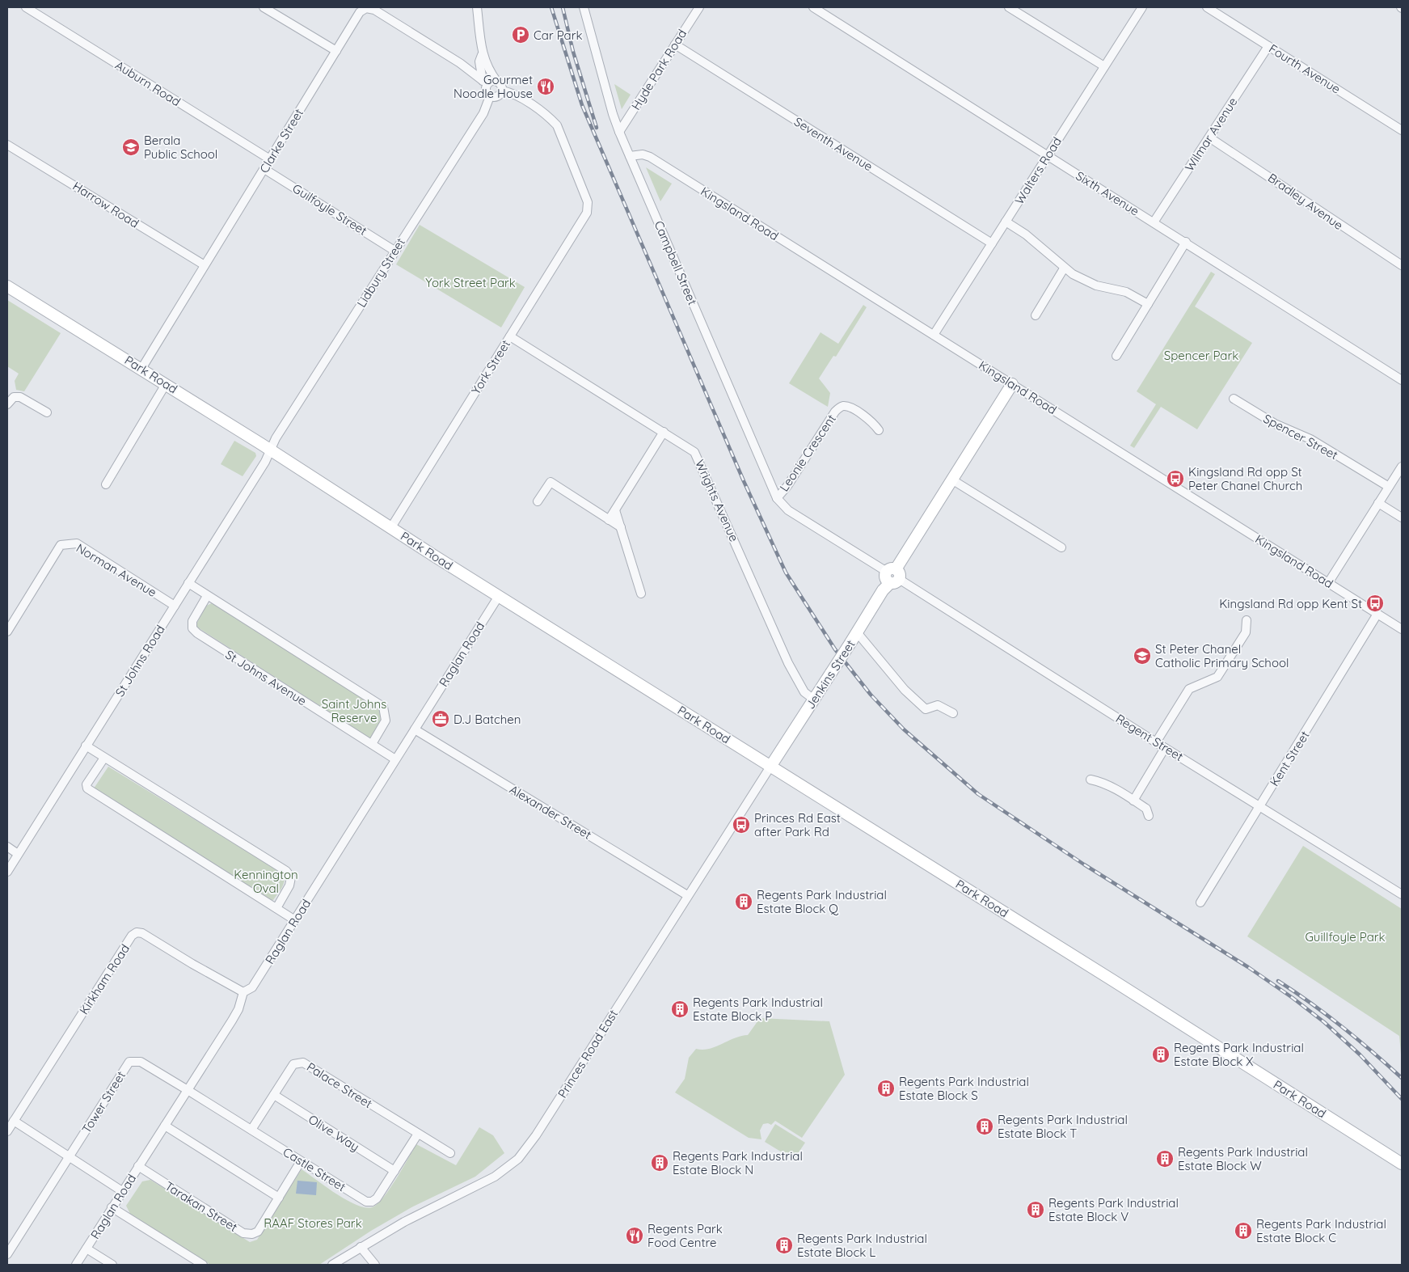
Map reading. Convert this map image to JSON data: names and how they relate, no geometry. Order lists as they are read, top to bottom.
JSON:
{
  "streets": {
    "main road": ["Park Road", "Jenkins Street"],
    "street": [
      "Fourth Avenue",
      "Hyde Park Road",
      "Auburn Road",
      "Wilmar Avenue",
      "Clarke Street",
      "Seventh Avenue",
      "Walters Road",
      "Sixth Avenue",
      "Bradley Avenue",
      "Harrow Road",
      "Guilfoyle Street",
      "Kingsland Road",
      "Campbell Street",
      "Lidbury Street",
      "York Street",
      "Spencer Street",
      "Leonie Crescent",
      "Wrights Avenue",
      "Norman Avenue",
      "Raglan Road",
      "St Johns Road",
      "St Johns Avenue",
      "Regent Street",
      "Kent Street",
      "Alexander Street",
      "Kirkham Road",
      "Princes Road East",
      "Palace Street",
      "Tower Street",
      "Olive Way",
      "Castle Street",
      "Tarakan Street"
    ]
  },
  "crossings": [
    ["Fourth Avenue", "Wilmar Avenue"],
    ["Hyde Park Road", "Seventh Avenue"],
    ["Hyde Park Road", "Campbell Street"],
    ["Auburn Road", "Clarke Street"],
    ["Wilmar Avenue", "Sixth Avenue"],
    ["Wilmar Avenue", "Bradley Avenue"],
    ["Clarke Street", "Harrow Road"],
    ["Clarke Street", "Guilfoyle Street"],
    ["Clarke Street", "Lidbury Street"],
    ["Clarke Street", "York Street"],
    ["Clarke Street", "Park Road"],
    ["Seventh Avenue", "Walters Road"],
    ["Walters Road", "Sixth Avenue"],
    ["Walters Road", "Kingsland Road"],
    ["Guilfoyle Street", "Lidbury Street"],
    ["Kingsland Road", "Campbell Street"],
    ["Kingsland Road", "Jenkins Street"],
    ["Kingsland Road", "Kent Street"],
    ["Campbell Street", "Leonie Crescent"],
    ["Campbell Street", "Regent Street"],
    ["Lidbury Street", "York Street"],
    ["Lidbury Street", "Park Road"],
    ["Lidbury Street", "St Johns Road"],
    ["York Street", "Park Road"],
    ["York Street", "Wrights Avenue"],
    ["Park Road", "Raglan Road"],
    ["Park Road", "St Johns Road"],
    ["Park Road", "Jenkins Street"],
    ["Park Road", "Princes Road East"],
    ["Wrights Avenue", "Jenkins Street"],
    ["Norman Avenue", "St Johns Road"],
    ["Raglan Road", "St Johns Avenue"],
    ["Raglan Road", "Alexander Street"],
    ["Raglan Road", "Kirkham Road"],
    ["Raglan Road", "Tower Street"],
    ["Raglan Road", "Castle Street"],
    ["Raglan Road", "Tarakan Street"],
    ["Jenkins Street", "Regent Street"],
    ["Jenkins Street", "Princes Road East"],
    ["Regent Street", "Kent Street"],
    ["Alexander Street", "Princes Road East"],
    ["Palace Street", "Olive Way"],
    ["Palace Street", "Castle Street"],
    ["Tower Street", "Castle Street"],
    ["Olive Way", "Castle Street"],
    ["Castle Street", "Tarakan Street"]
  ],
  "parks": [
    "York Street Park",
    "Spencer Park",
    "Saint Johns Reserve",
    "Kennington Oval",
    "Guillfoyle Park",
    "RAAF Stores Park"
  ],
  "places": {
    "parking": ["Car Park"],
    "restaurant": ["Gourmet Noodle House", "Regents Park Food Centre"],
    "school or university": ["Berala Public School", "St Peter Chanel Catholic Primary School"],
    "bus stop": ["Kingsland Rd opp St Peter Chanel Church", "Kingsland Rd opp Kent St", "Princes Rd East after Park Rd"],
    "office": ["D.J Batchen"],
    "building": [
      "Regents Park Industrial Estate Block Q",
      "Regents Park Industrial Estate Block P",
      "Regents Park Industrial Estate Block X",
      "Regents Park Industrial Estate Block S",
      "Regents Park Industrial Estate Block T",
      "Regents Park Industrial Estate Block W",
      "Regents Park Industrial Estate Block N",
      "Regents Park Industrial Estate Block V",
      "Regents Park Industrial Estate Block C",
      "Regents Park Industrial Estate Block L"
    ]
  }
}
